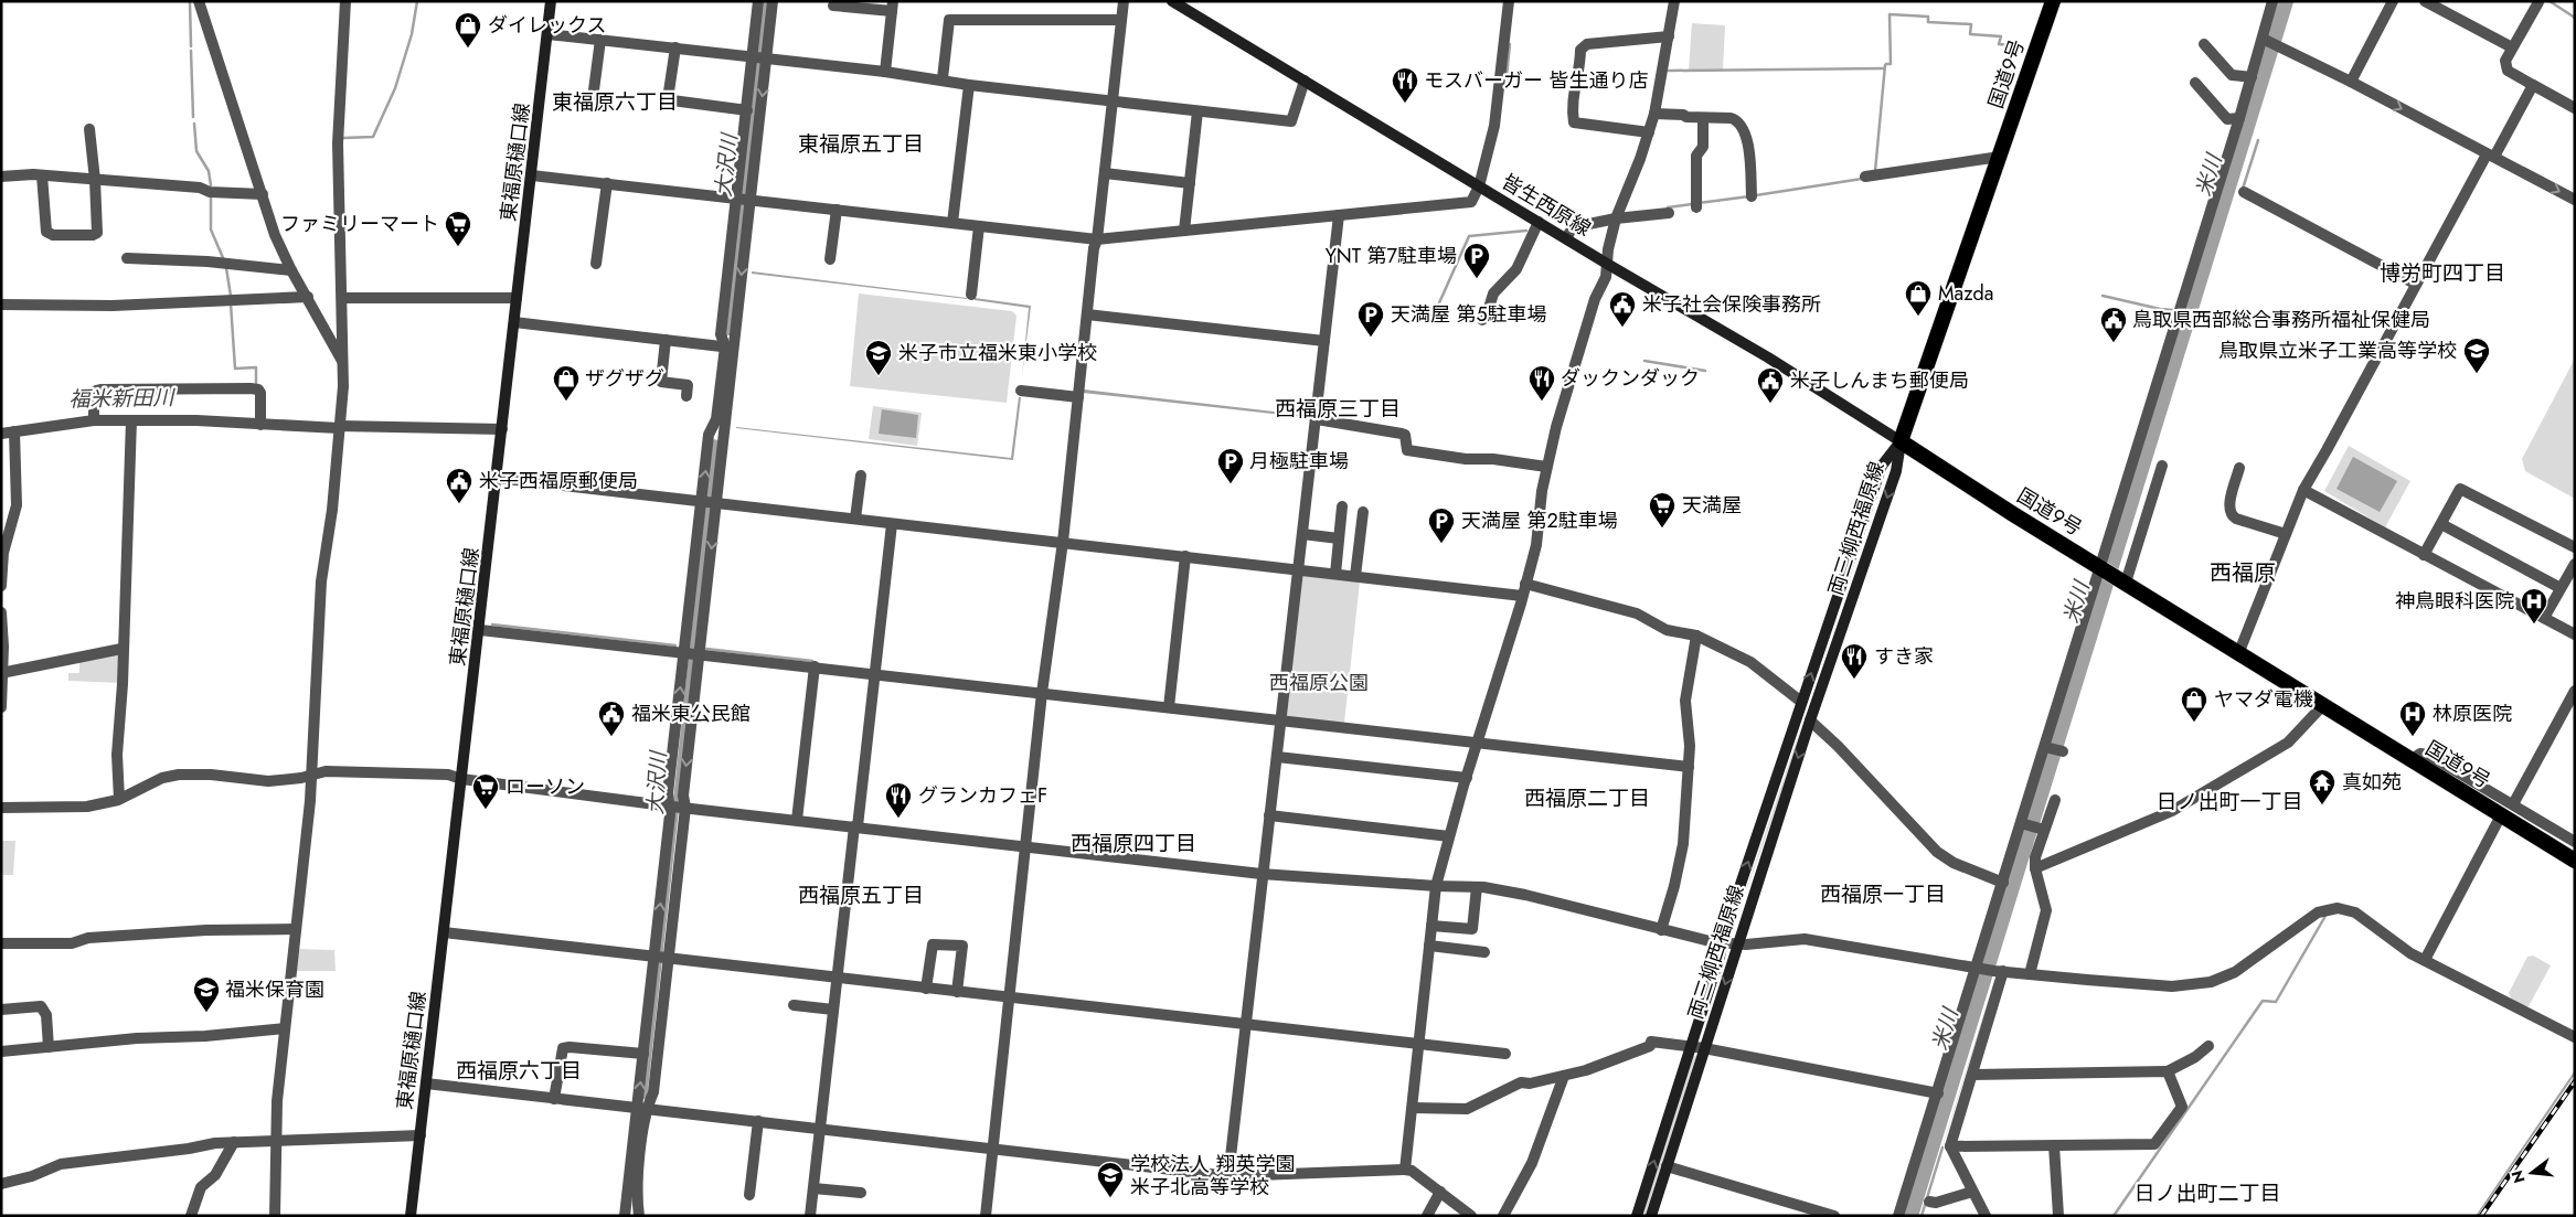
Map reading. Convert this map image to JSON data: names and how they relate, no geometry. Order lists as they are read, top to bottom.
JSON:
{
  "streets": {
    "highway": ["国道9号"],
    "main road": ["東福原樋口線", "皆生西原線", "両三柳西福原線"]
  },
  "crossings": [
    ["国道9号", "皆生西原線"],
    ["国道9号", "両三柳西福原線"],
    ["皆生西原線", "両三柳西福原線"]
  ],
  "districts": [
    "東福原六丁目",
    "東福原五丁目",
    "博労町四丁目",
    "西福原三丁目",
    "西福原",
    "西福原二丁目",
    "日ノ出町一丁目",
    "西福原四丁目",
    "西福原一丁目",
    "西福原五丁目",
    "西福原六丁目",
    "日ノ出町二丁目"
  ],
  "water": ["大沢川", "米川", "福米新田川"],
  "parks": ["西福原公園"],
  "places": {
    "shop": [
      "ダイレックス",
      "Mazda",
      "ザグザグ",
      "ヤマダ電機"
    ],
    "restaurant": [
      "モスバーガー 皆生通り店",
      "ダックンダック",
      "すき家",
      "グランカフェF"
    ],
    "supermarket": ["ファミリーマート", "天満屋", "ローソン"],
    "parking": [
      "YNT 第7駐車場",
      "天満屋 第5駐車場",
      "月極駐車場",
      "天満屋 第2駐車場"
    ],
    "public building": [
      "米子社会保険事務所",
      "鳥取県西部総合事務所福祉保健局",
      "米子しんまち郵便局",
      "米子西福原郵便局",
      "福米東公民館"
    ],
    "school or university": [
      "鳥取県立米子工業高等学校",
      "米子市立福米東小学校",
      "福米保育園",
      "学校法人 翔英学園 米子北高等学校"
    ],
    "hospital": ["神鳥眼科医院", "林原医院"],
    "temple": ["真如苑"]
  },
  "north": "left"
}
